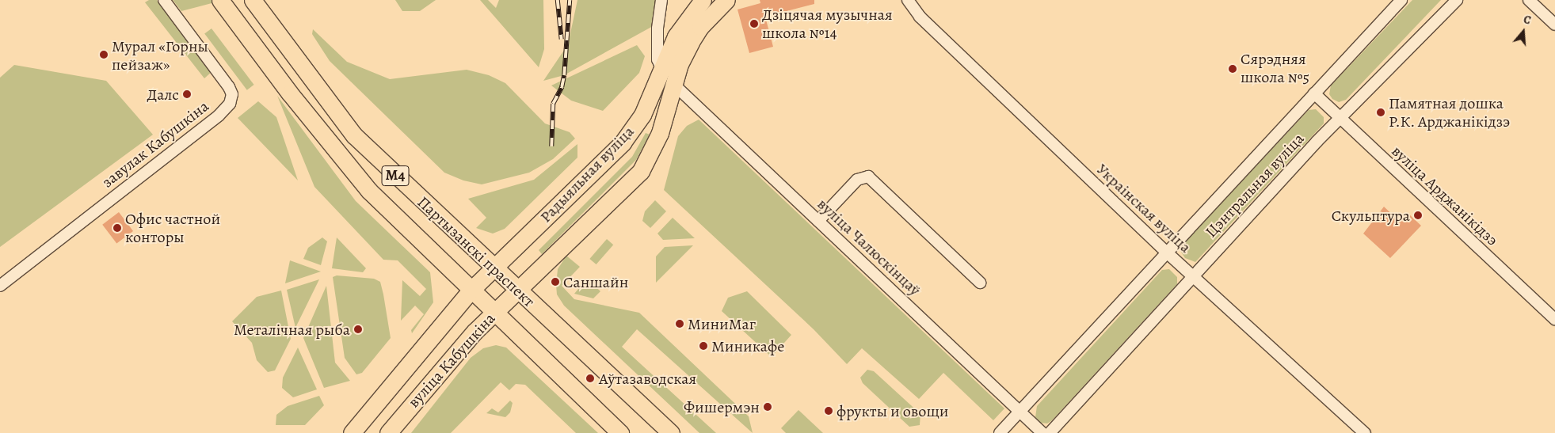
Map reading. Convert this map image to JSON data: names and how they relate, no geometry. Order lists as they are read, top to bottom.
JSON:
{
  "streets": {
    "main road": [
      "Радыяльная вуліца",
      "М4",
      "Партызанскі праспект",
      "вуліца Кабушкіна"
    ],
    "street": [
      "завулак Кабушкіна",
      "Цэнтральная вуліца",
      "вуліца Арджанікідзэ",
      "Украінская вуліца",
      "вуліца Чалюскінцаў"
    ]
  },
  "crossings": [
    ["Радыяльная вуліца", "вуліца Чалюскінцаў"],
    ["Радыяльная вуліца", "Партызанскі праспект"],
    ["Радыяльная вуліца", "вуліца Кабушкіна"],
    ["Цэнтральная вуліца", "вуліца Арджанікідзэ"],
    ["Цэнтральная вуліца", "Украінская вуліца"],
    ["Цэнтральная вуліца", "вуліца Чалюскінцаў"],
    ["Партызанскі праспект", "вуліца Кабушкіна"]
  ],
  "places": [
    "Дзіцячая музычная школа №14",
    "Мурал «Горны пейзаж»",
    "Сярэдняя школа №5",
    "Далс",
    "Памятная дошка Р.К. Арджанікідзэ",
    "Скульптура",
    "Офис частной конторы",
    "Саншайн",
    "МиниМаг",
    "Металічная рыба",
    "Миникафе",
    "Аўтазаводская",
    "Фишермэн",
    "фрукты и овощи"
  ],
  "north": "top"
}
